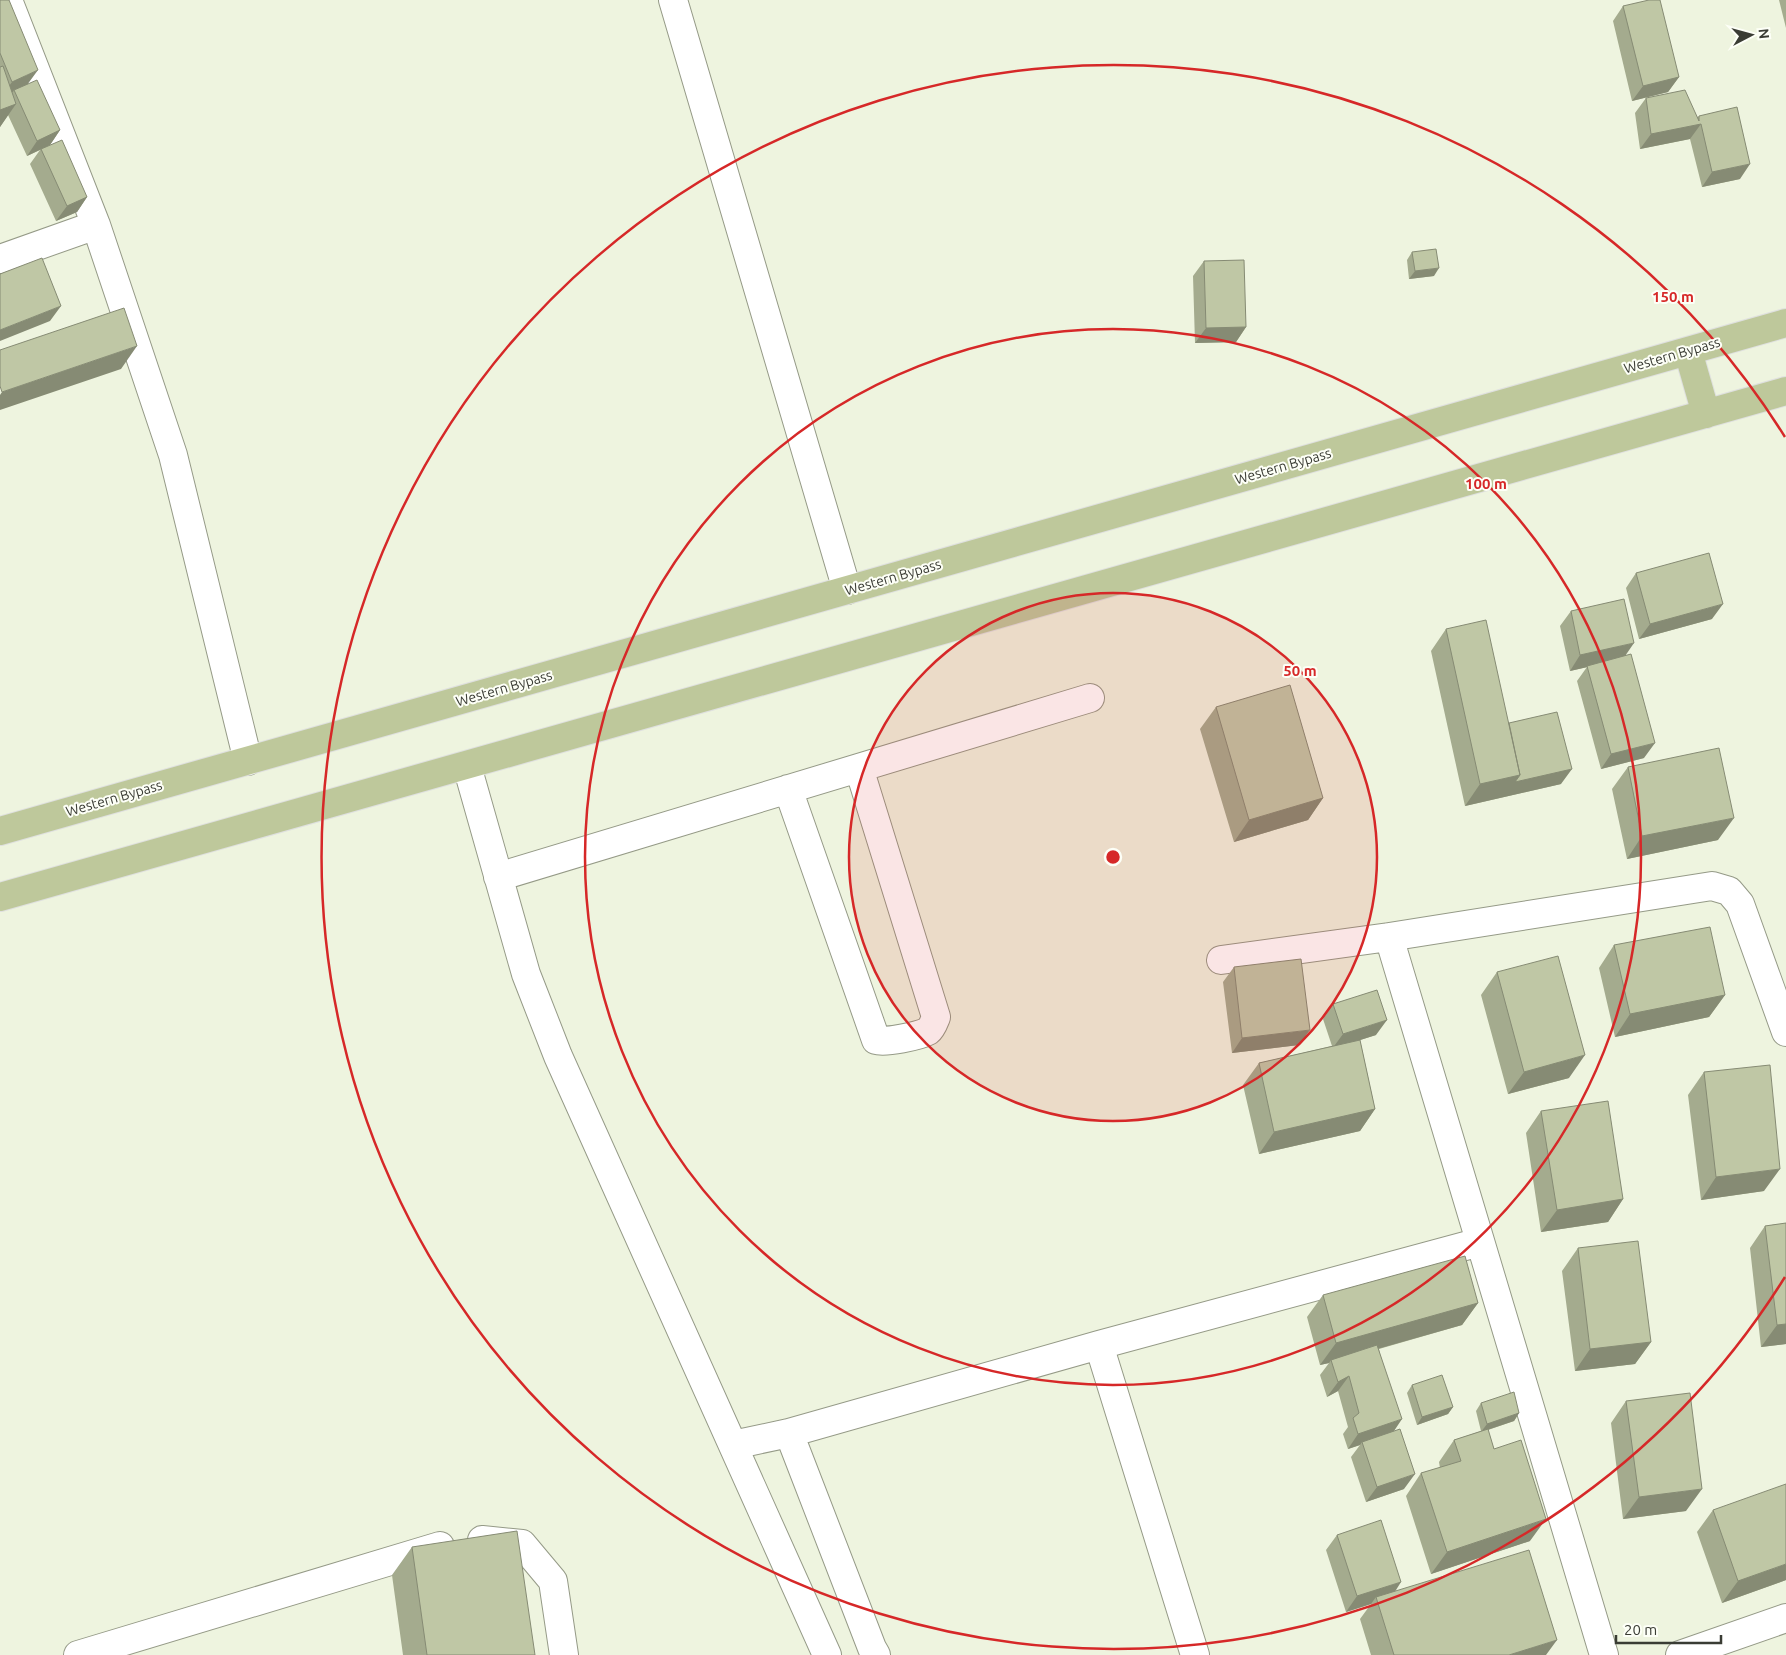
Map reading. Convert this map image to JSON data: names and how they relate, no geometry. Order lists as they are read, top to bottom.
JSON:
{
  "streets": {
    "main road": ["Western Bypass"]
  },
  "scale_bar": "20 m",
  "north": "right",
  "rings": ["150 m", "100 m", "50 m"]
}
